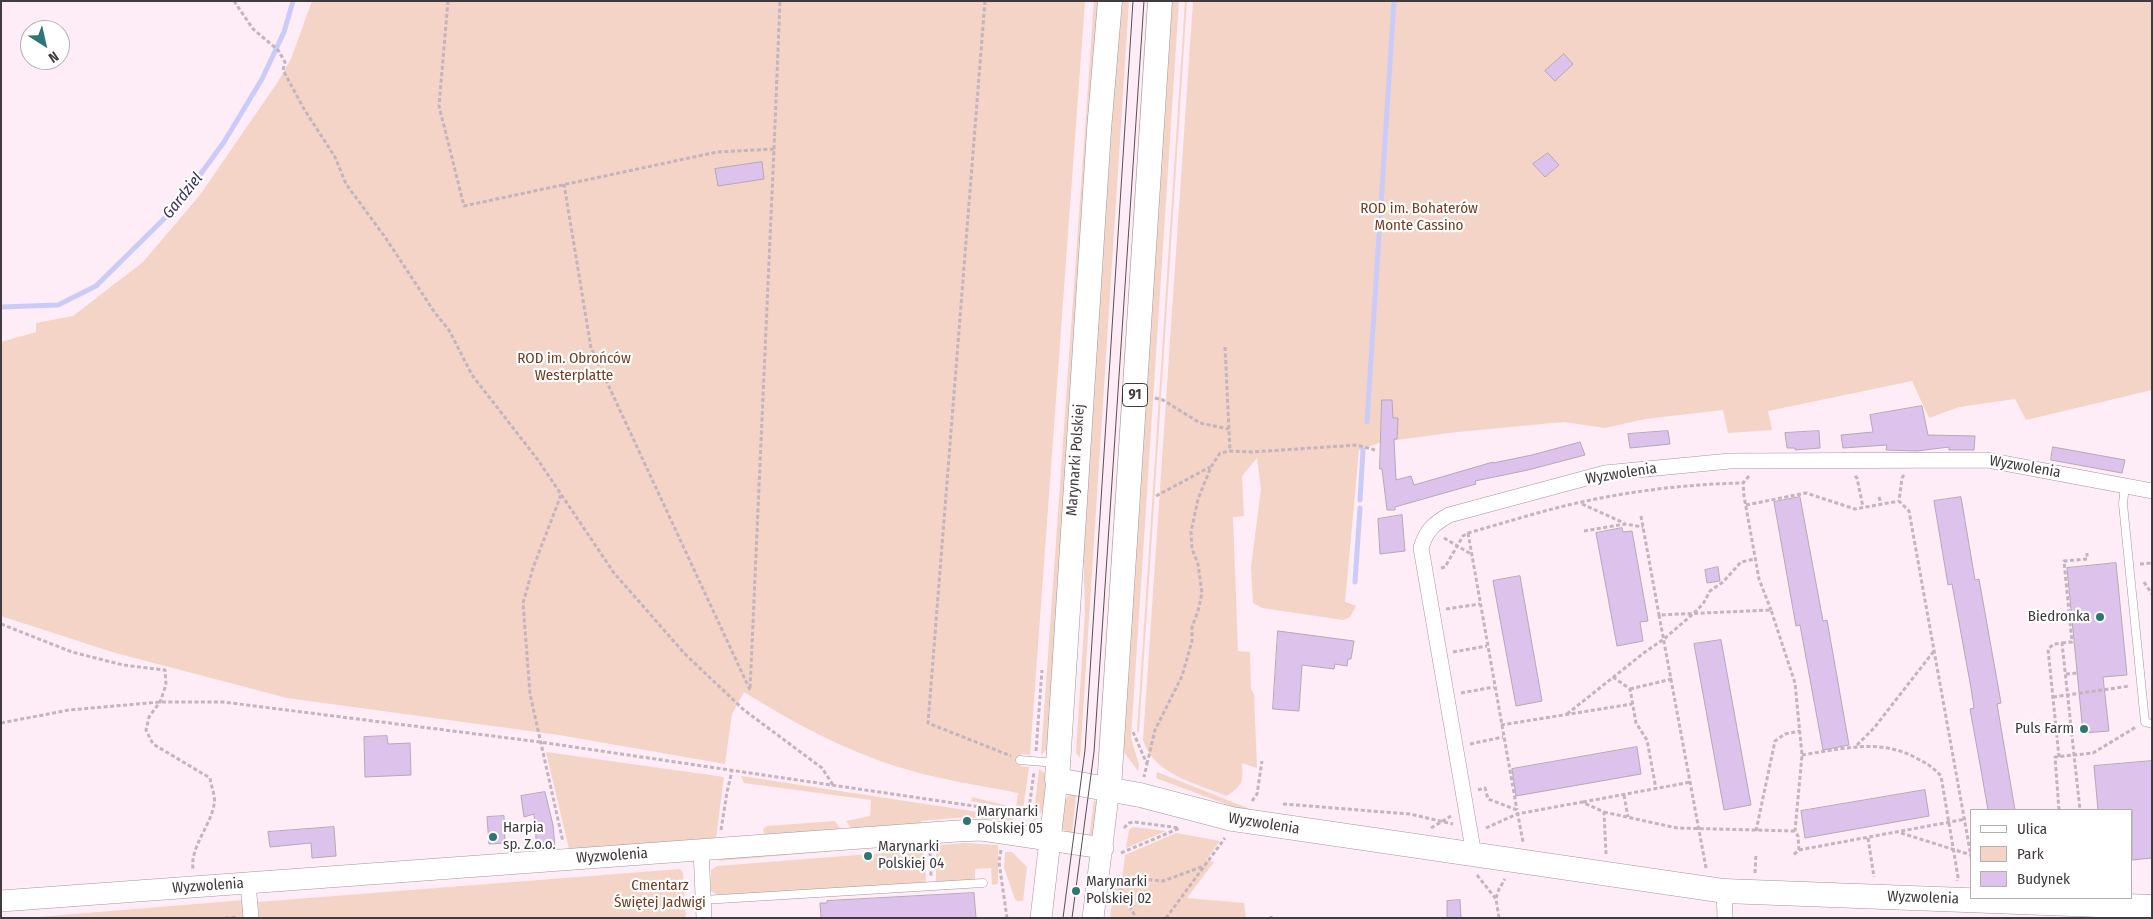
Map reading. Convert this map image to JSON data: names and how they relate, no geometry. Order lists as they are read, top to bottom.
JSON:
{
  "streets": {
    "main road": ["91", "Marynarki Polskiej", "Wyzwolenia"]
  },
  "crossings": [
    ["91", "Wyzwolenia"],
    ["Marynarki Polskiej", "Wyzwolenia"]
  ],
  "water": ["Gardziel"],
  "parks": ["ROD im. Bohaterów Monte Cassino", "ROD im. Obrońców Westerplatte", "Cmentarz Świętej Jadwigi"],
  "places": [
    "Biedronka",
    "Puls Farm",
    "Marynarki Polskiej 05",
    "Harpia sp. Z.o.o.",
    "Marynarki Polskiej 04",
    "Marynarki Polskiej 02"
  ],
  "legend": ["Ulica", "Park", "Budynek"],
  "north": "bottom right"
}
